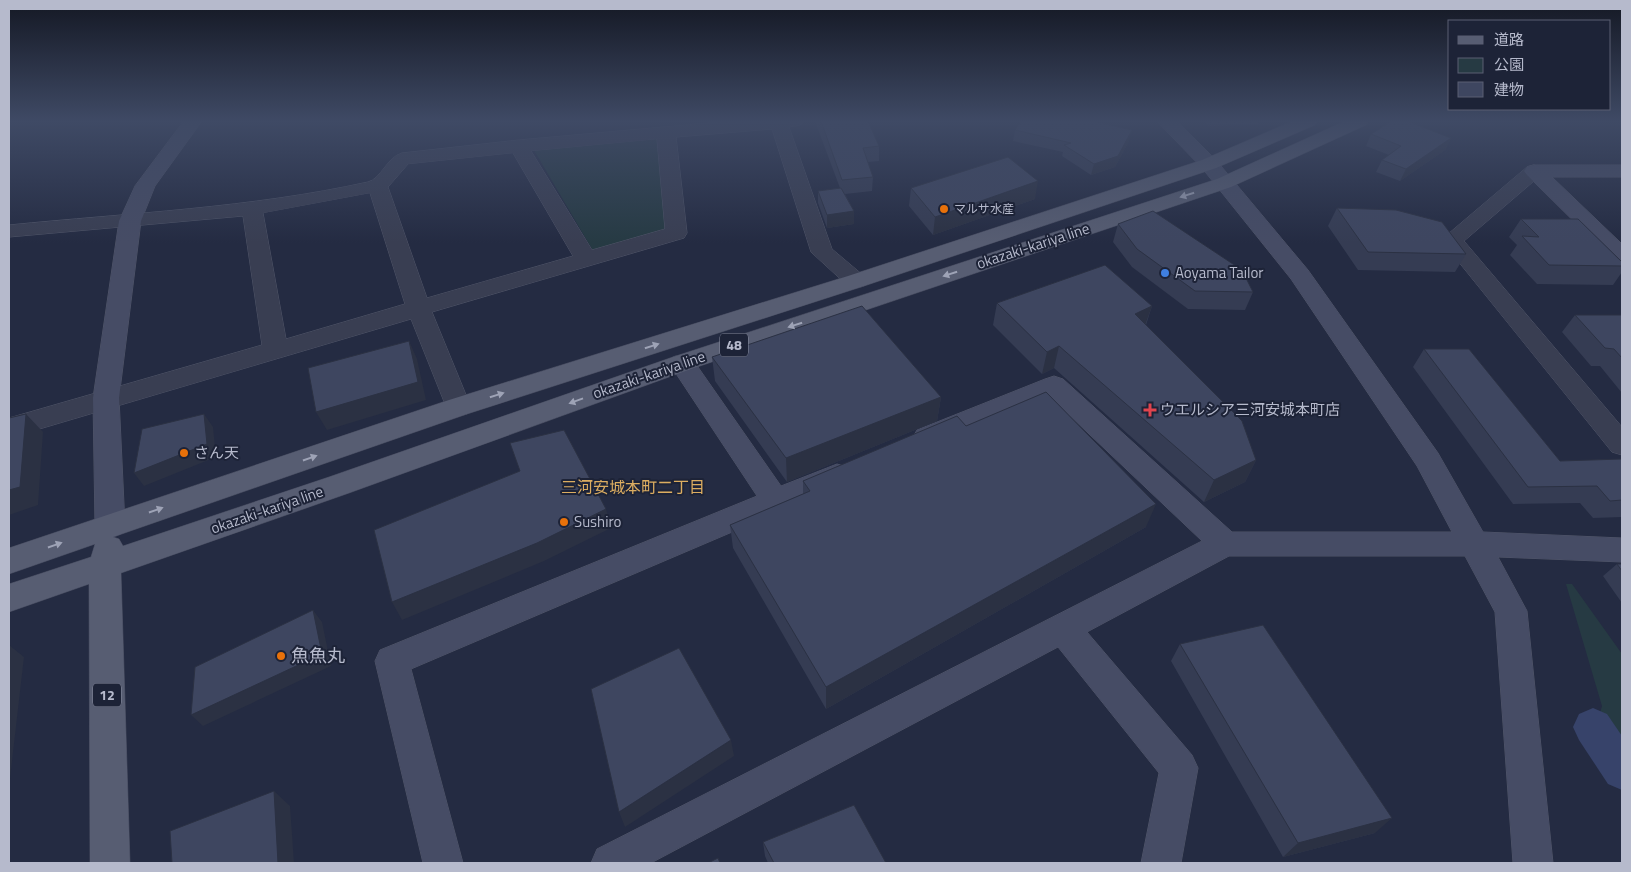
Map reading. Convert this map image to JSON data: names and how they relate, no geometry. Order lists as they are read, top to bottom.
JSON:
{
  "streets": {
    "main road": ["okazaki-kariya line", "48", "12"]
  },
  "crossings": [
    ["okazaki-kariya line", "12"]
  ],
  "districts": ["三河安城本町二丁目"],
  "places": {
    "other": [
      "マルサ水産",
      "Aoyama Tailor",
      "さん天",
      "Sushiro",
      "魚魚丸"
    ],
    "health": ["ウエルシア三河安城本町店"]
  },
  "legend": ["道路", "公園", "建物"]
}
